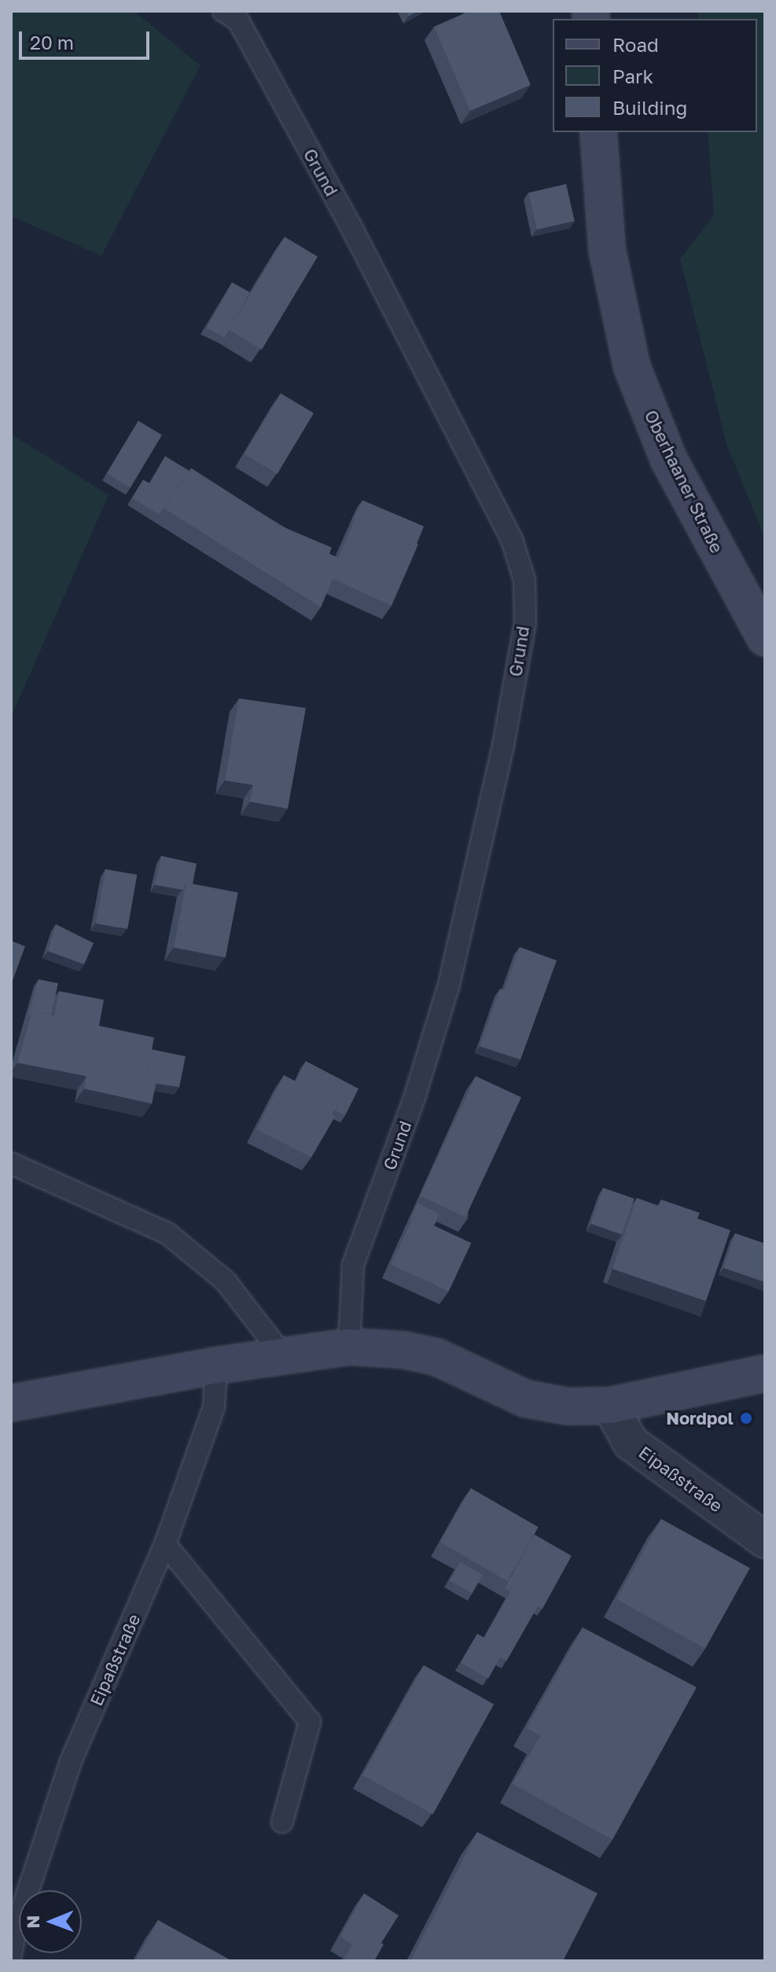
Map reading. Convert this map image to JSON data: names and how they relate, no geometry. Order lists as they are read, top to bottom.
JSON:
{
  "streets": {
    "street": ["Oberhaaner Straße", "Eipaßstraße"],
    "lane": ["Grund"]
  },
  "places": ["Nordpol"],
  "legend": ["Road", "Park", "Building"],
  "scale_bar": "20 m",
  "north": "left"
}
